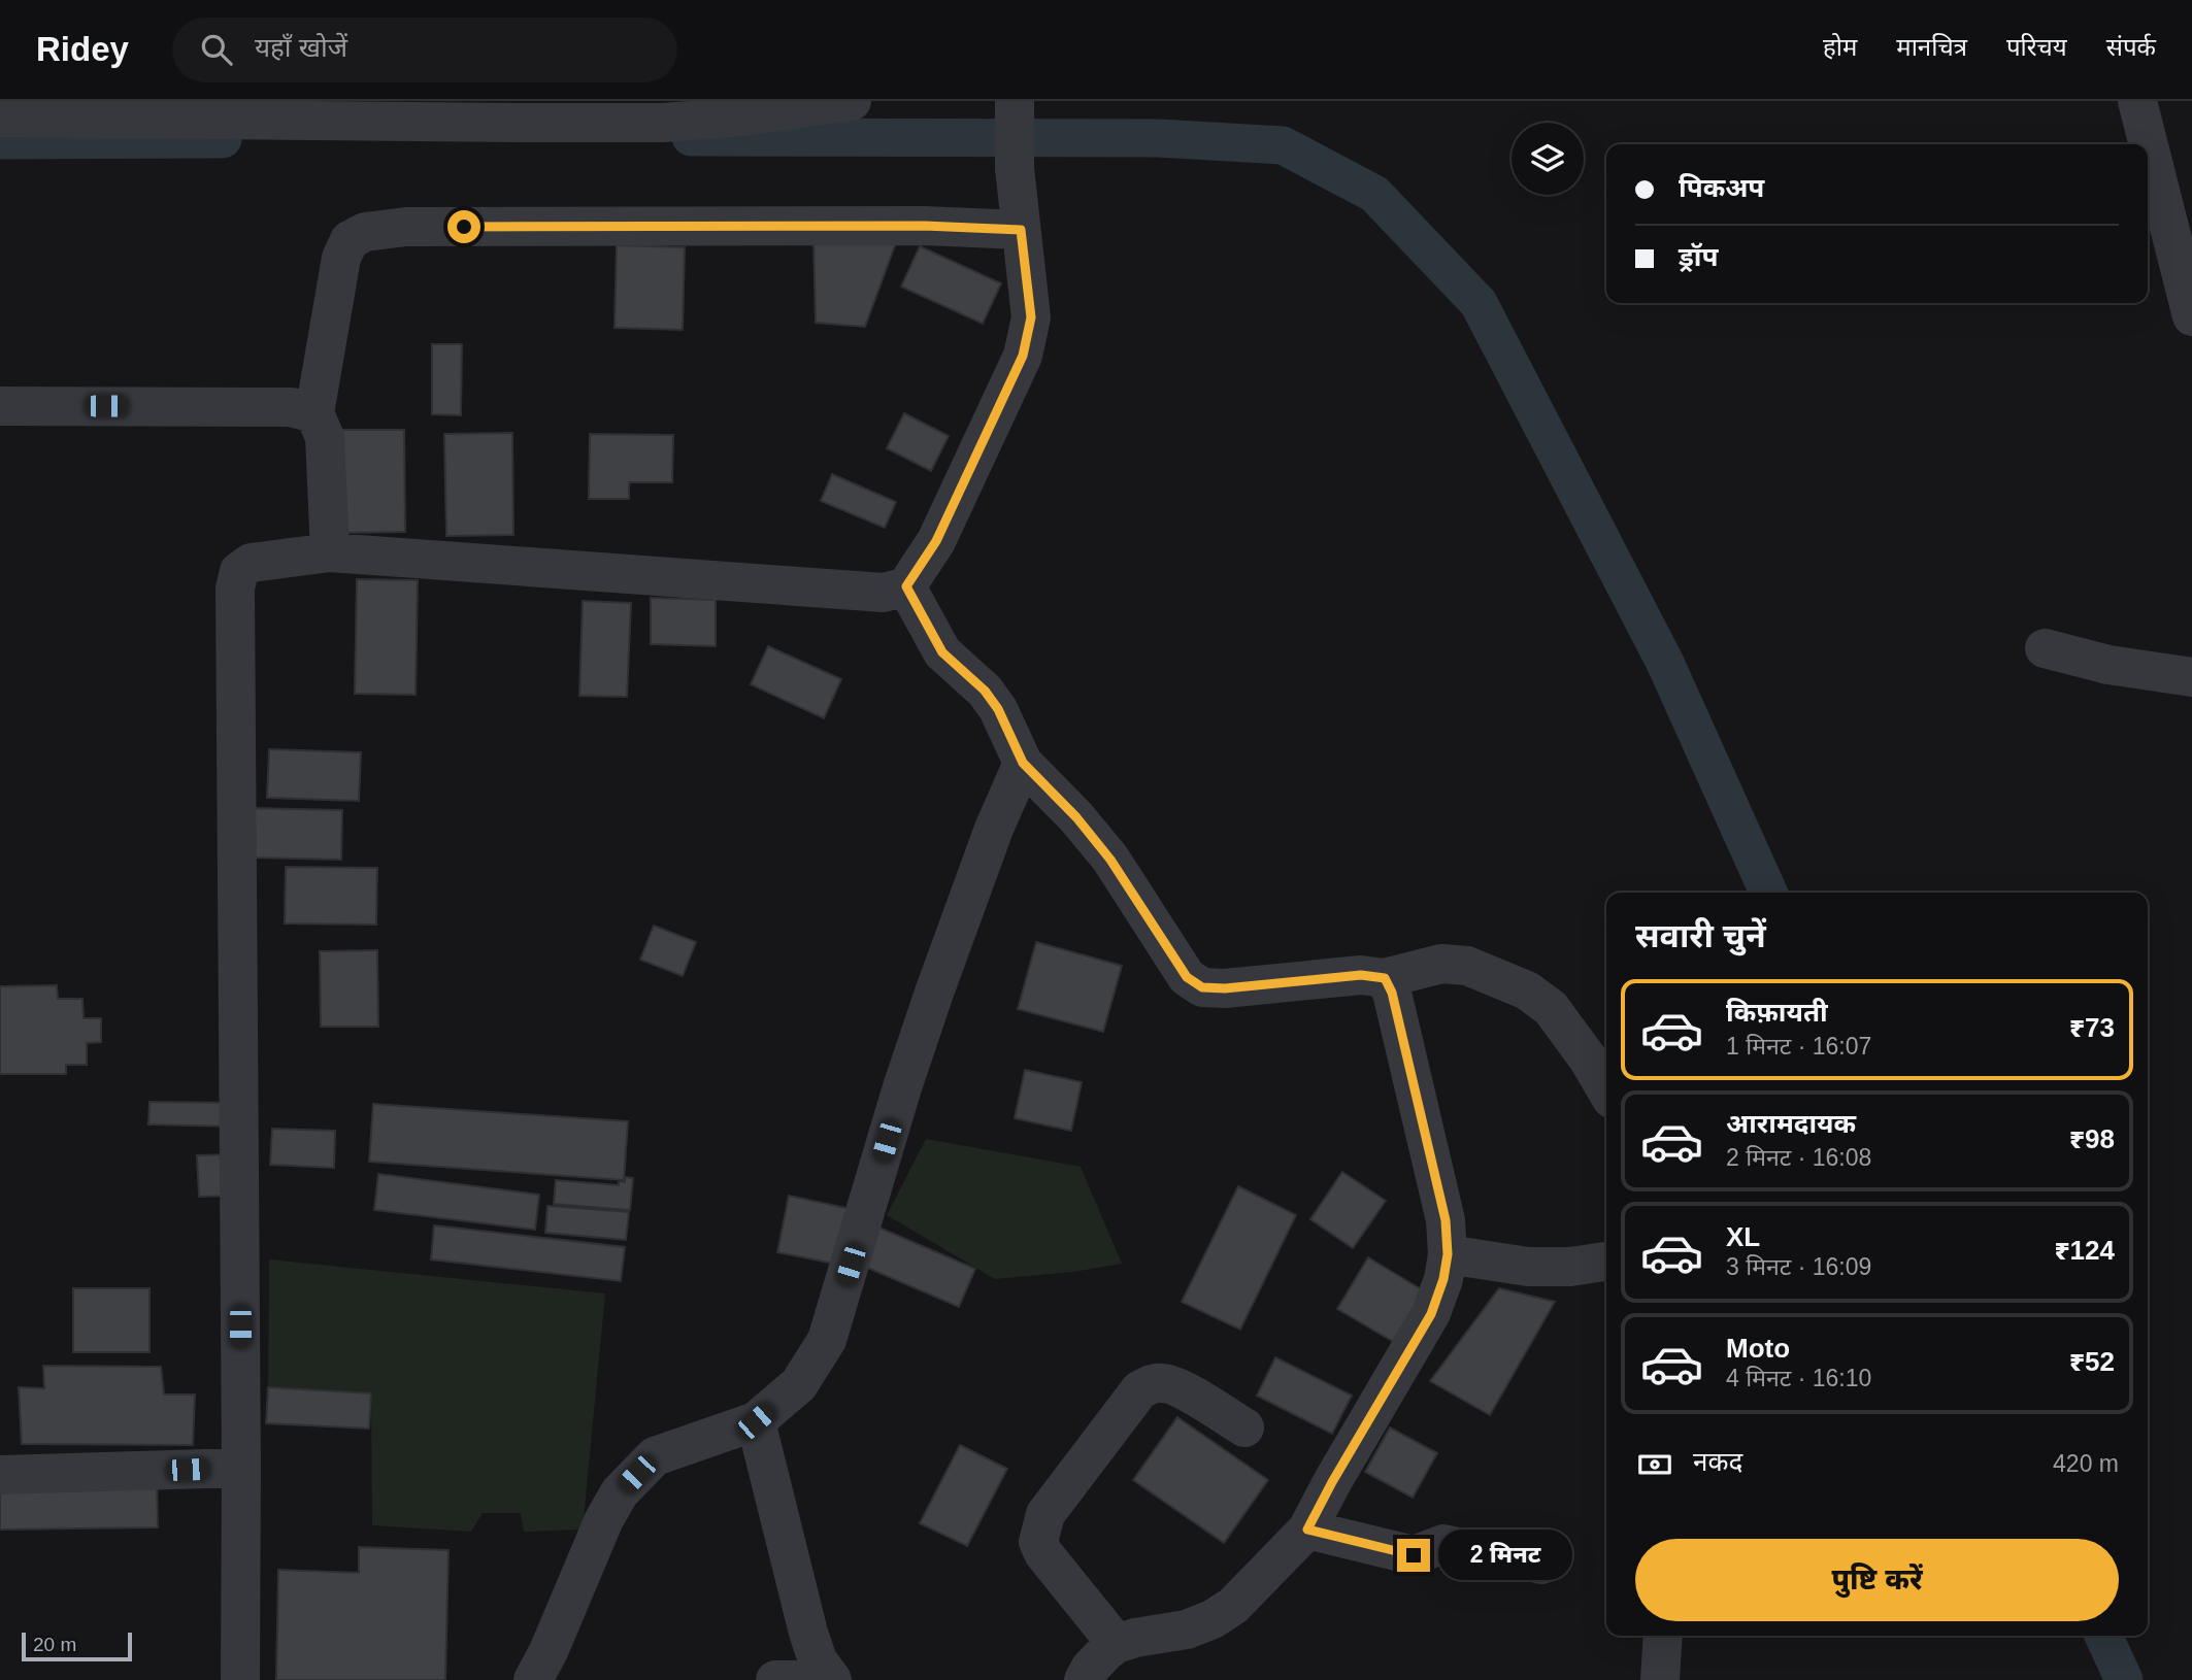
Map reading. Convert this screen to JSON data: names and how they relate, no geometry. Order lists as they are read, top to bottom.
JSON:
{
  "scale_bar": "20 m",
  "page": {
    "header": "Ridey",
    "search": "यहाँ खोजें",
    "nav": [
      "होम",
      "मानचित्र",
      "परिचय",
      "संपर्क"
    ],
    "banner": ["पिकअप", "ड्रॉप"],
    "heading": "सवारी चुनें",
    "list": [
      {
        "name": "किफ़ायती",
        "note": "1 मिनट · 16:07",
        "value": "₹73"
      },
      {
        "name": "आरामदायक",
        "note": "2 मिनट · 16:08",
        "value": "₹98"
      },
      {
        "name": "XL",
        "note": "3 मिनट · 16:09",
        "value": "₹124"
      },
      {
        "name": "Moto",
        "note": "4 मिनट · 16:10",
        "value": "₹52"
      }
    ],
    "pay": ["नकद", "420 m"],
    "buttons": "पुष्टि करें",
    "bubble": "2 मिनट",
    "scale": "20 m"
  }
}
